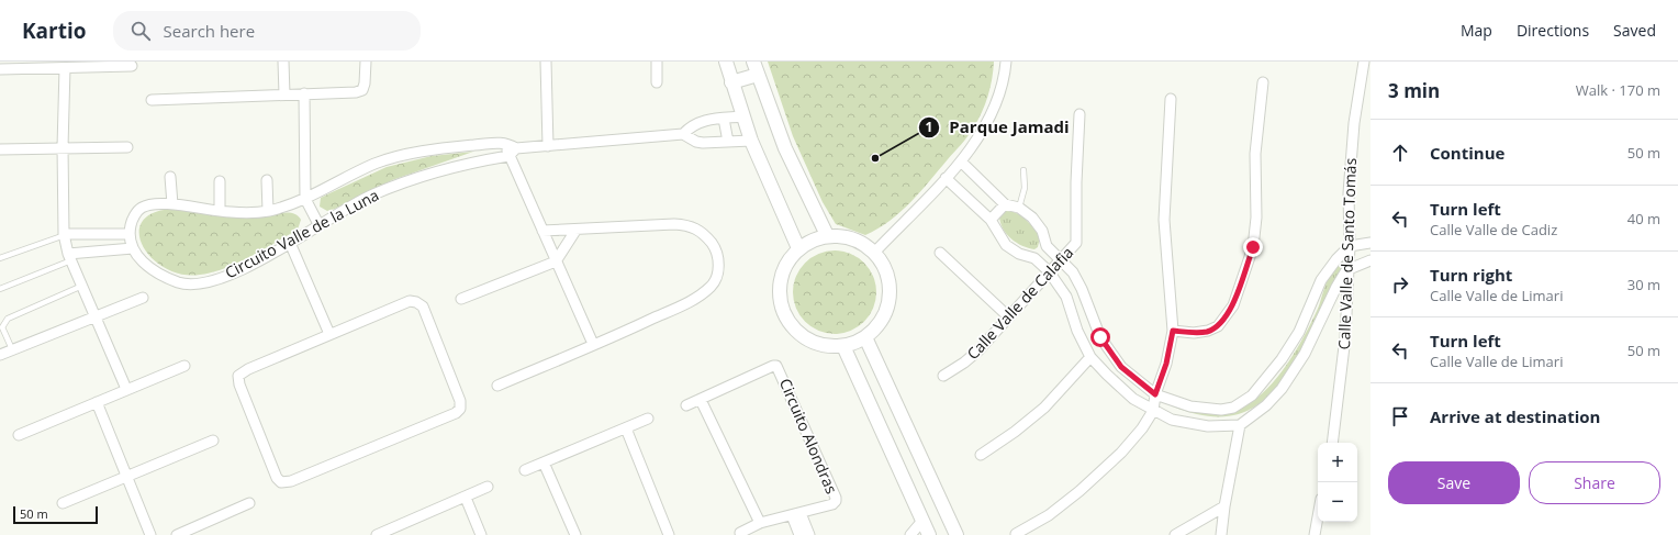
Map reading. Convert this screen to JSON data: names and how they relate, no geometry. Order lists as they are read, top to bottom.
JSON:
{
  "streets": {
    "street": [
      "Circuito Valle de la Luna",
      "Calle Valle de Santo Tomás",
      "Calle Valle de Calafia",
      "Circuito Alondras"
    ]
  },
  "places": ["Parque Jamadi"],
  "scale_bar": "50 m",
  "page": {
    "header": "Kartio",
    "search": "Search here",
    "nav": ["Map", "Directions", "Saved"],
    "heading": ["3 min", "Walk · 170 m"],
    "list": [
      ["Continue", "50 m"],
      ["Turn left", "Calle Valle de Cadiz", "40 m"],
      ["Turn right", "Calle Valle de Limari", "30 m"],
      ["Turn left", "Calle Valle de Limari", "50 m"],
      "Arrive at destination"
    ],
    "map_buttons": ["+", "−"],
    "buttons": ["Save", "Share"],
    "scale": "50 m"
  }
}
